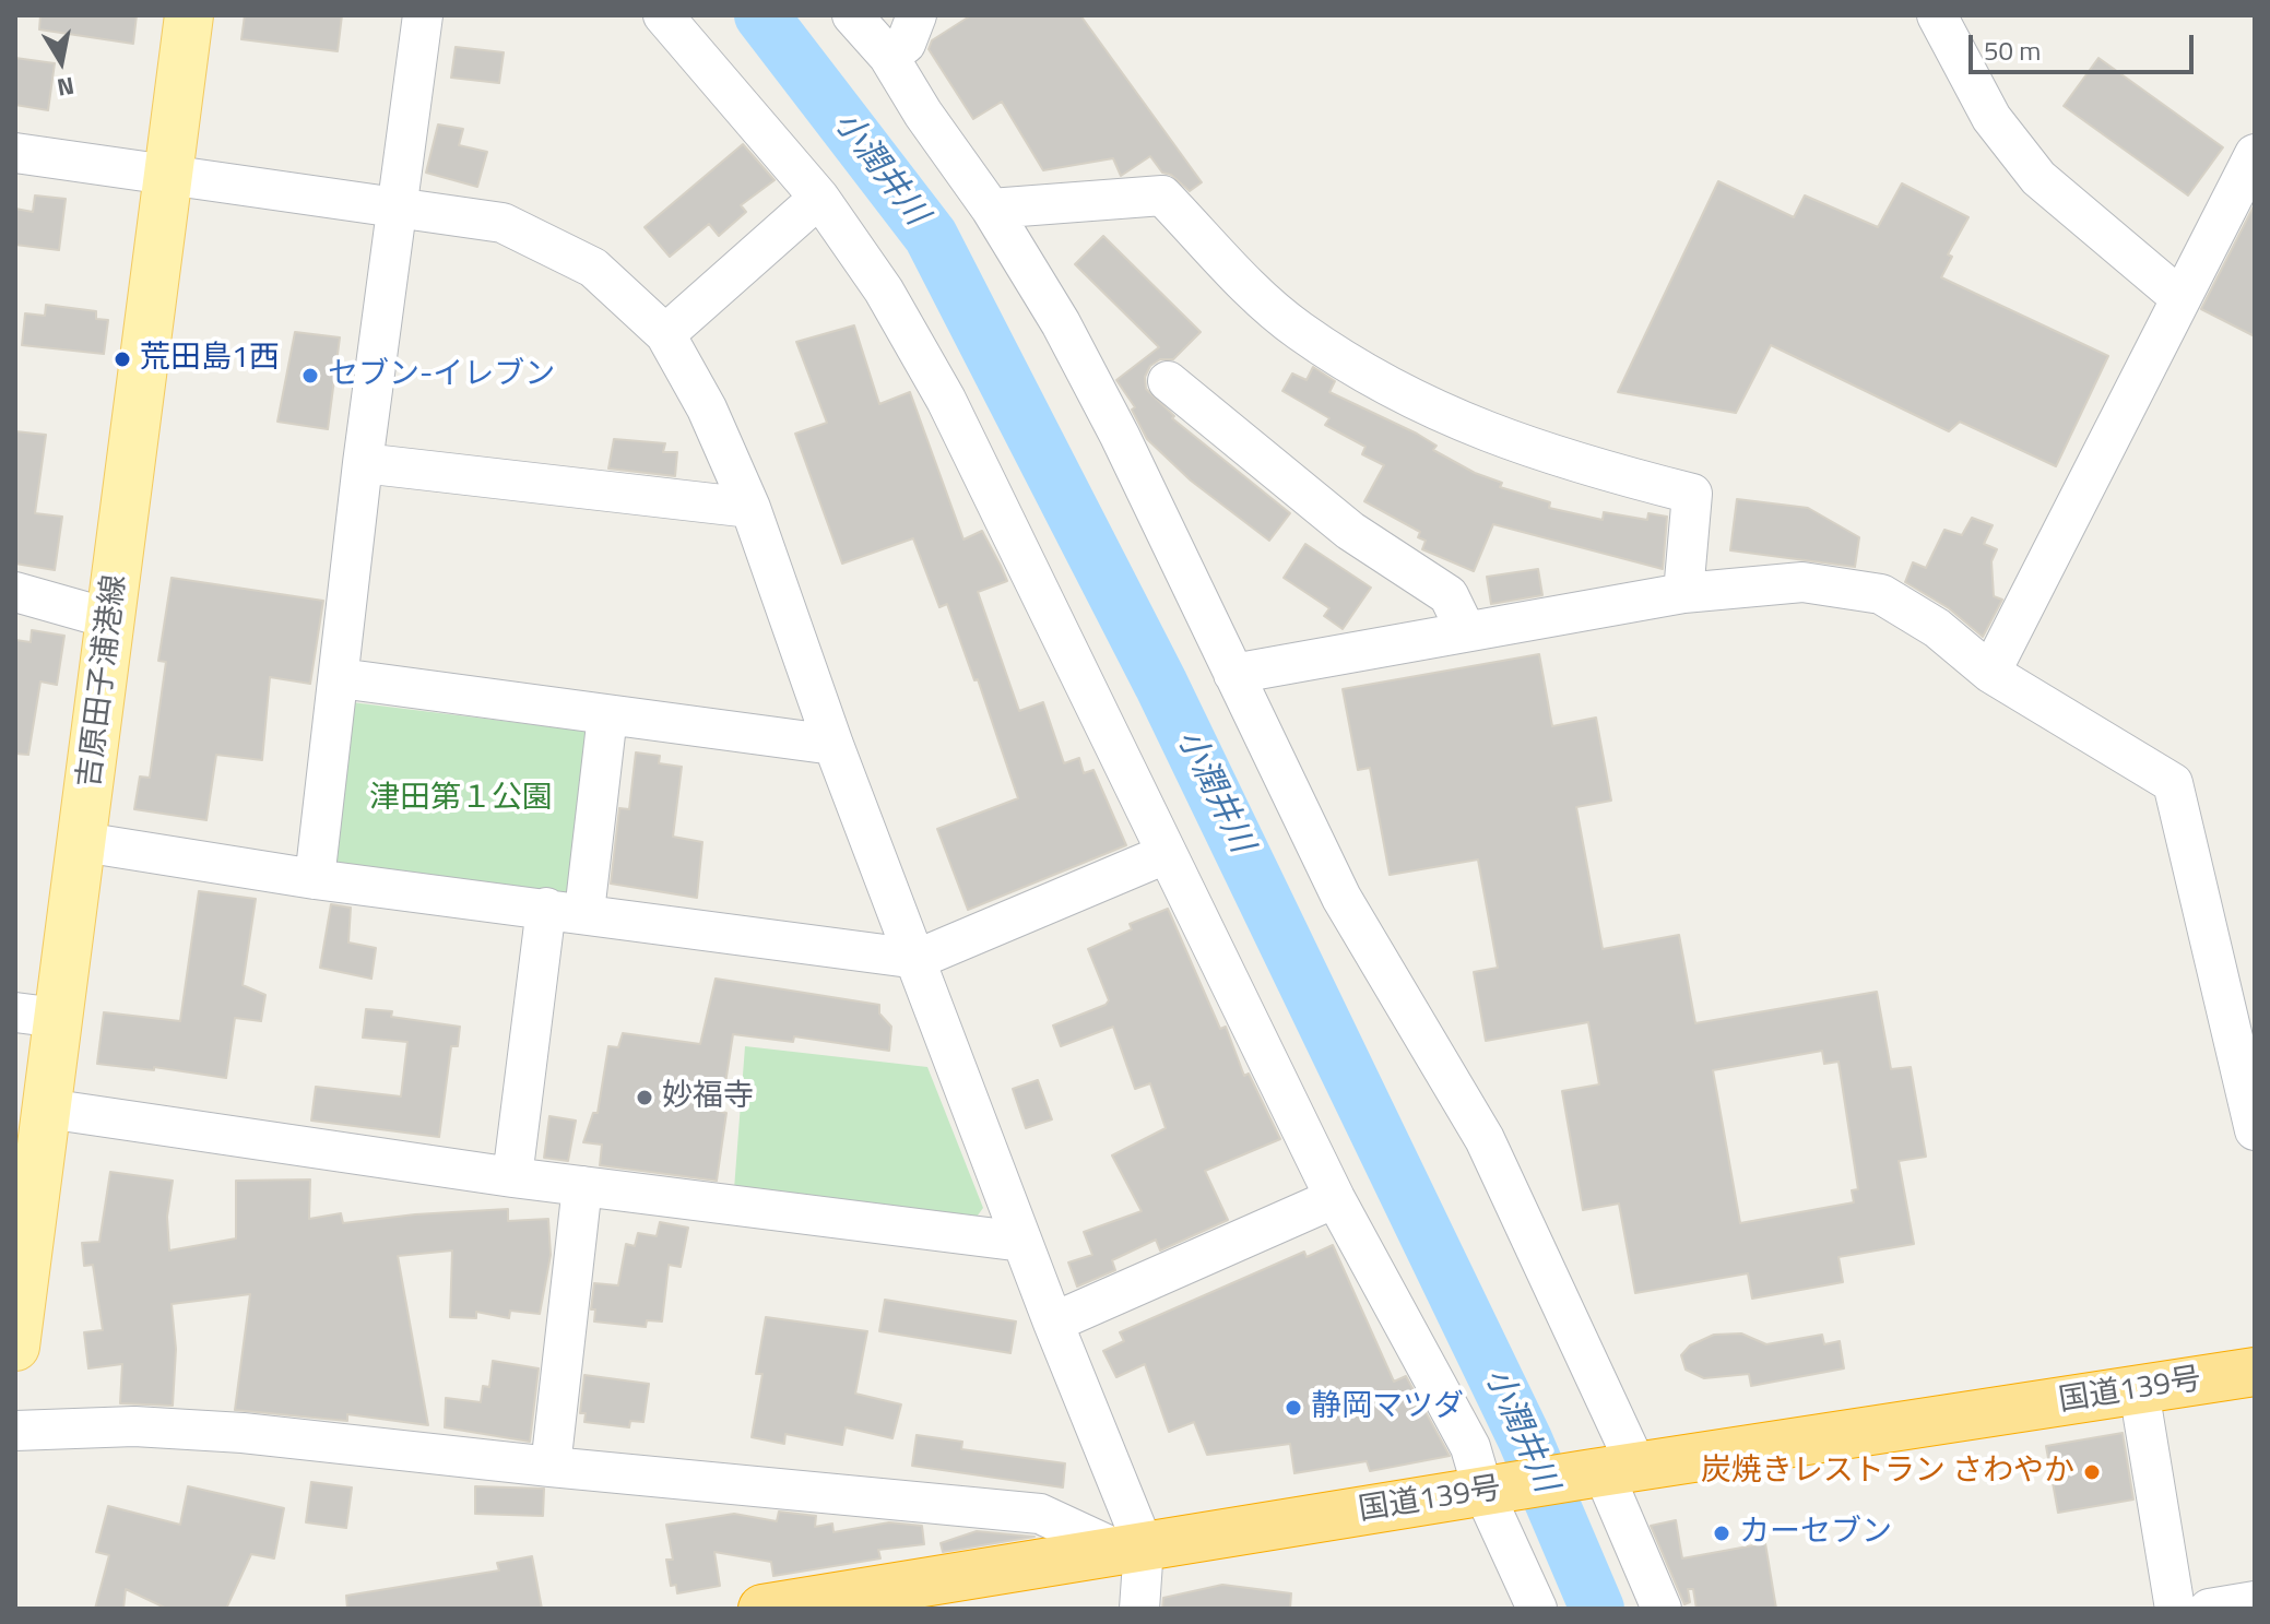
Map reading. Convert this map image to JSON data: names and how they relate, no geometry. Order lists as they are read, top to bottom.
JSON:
{
  "streets": {
    "highway": ["国道139号"],
    "main road": ["吉原田子浦港線"]
  },
  "water": ["小潤井川"],
  "parks": ["津田第１公園"],
  "places": [
    "荒田島1西",
    "セブン-イレブン",
    "妙福寺",
    "静岡マツダ",
    "炭焼きレストラン さわやか",
    "カーセブン"
  ],
  "scale_bar": "50 m",
  "north": "bottom"
}
